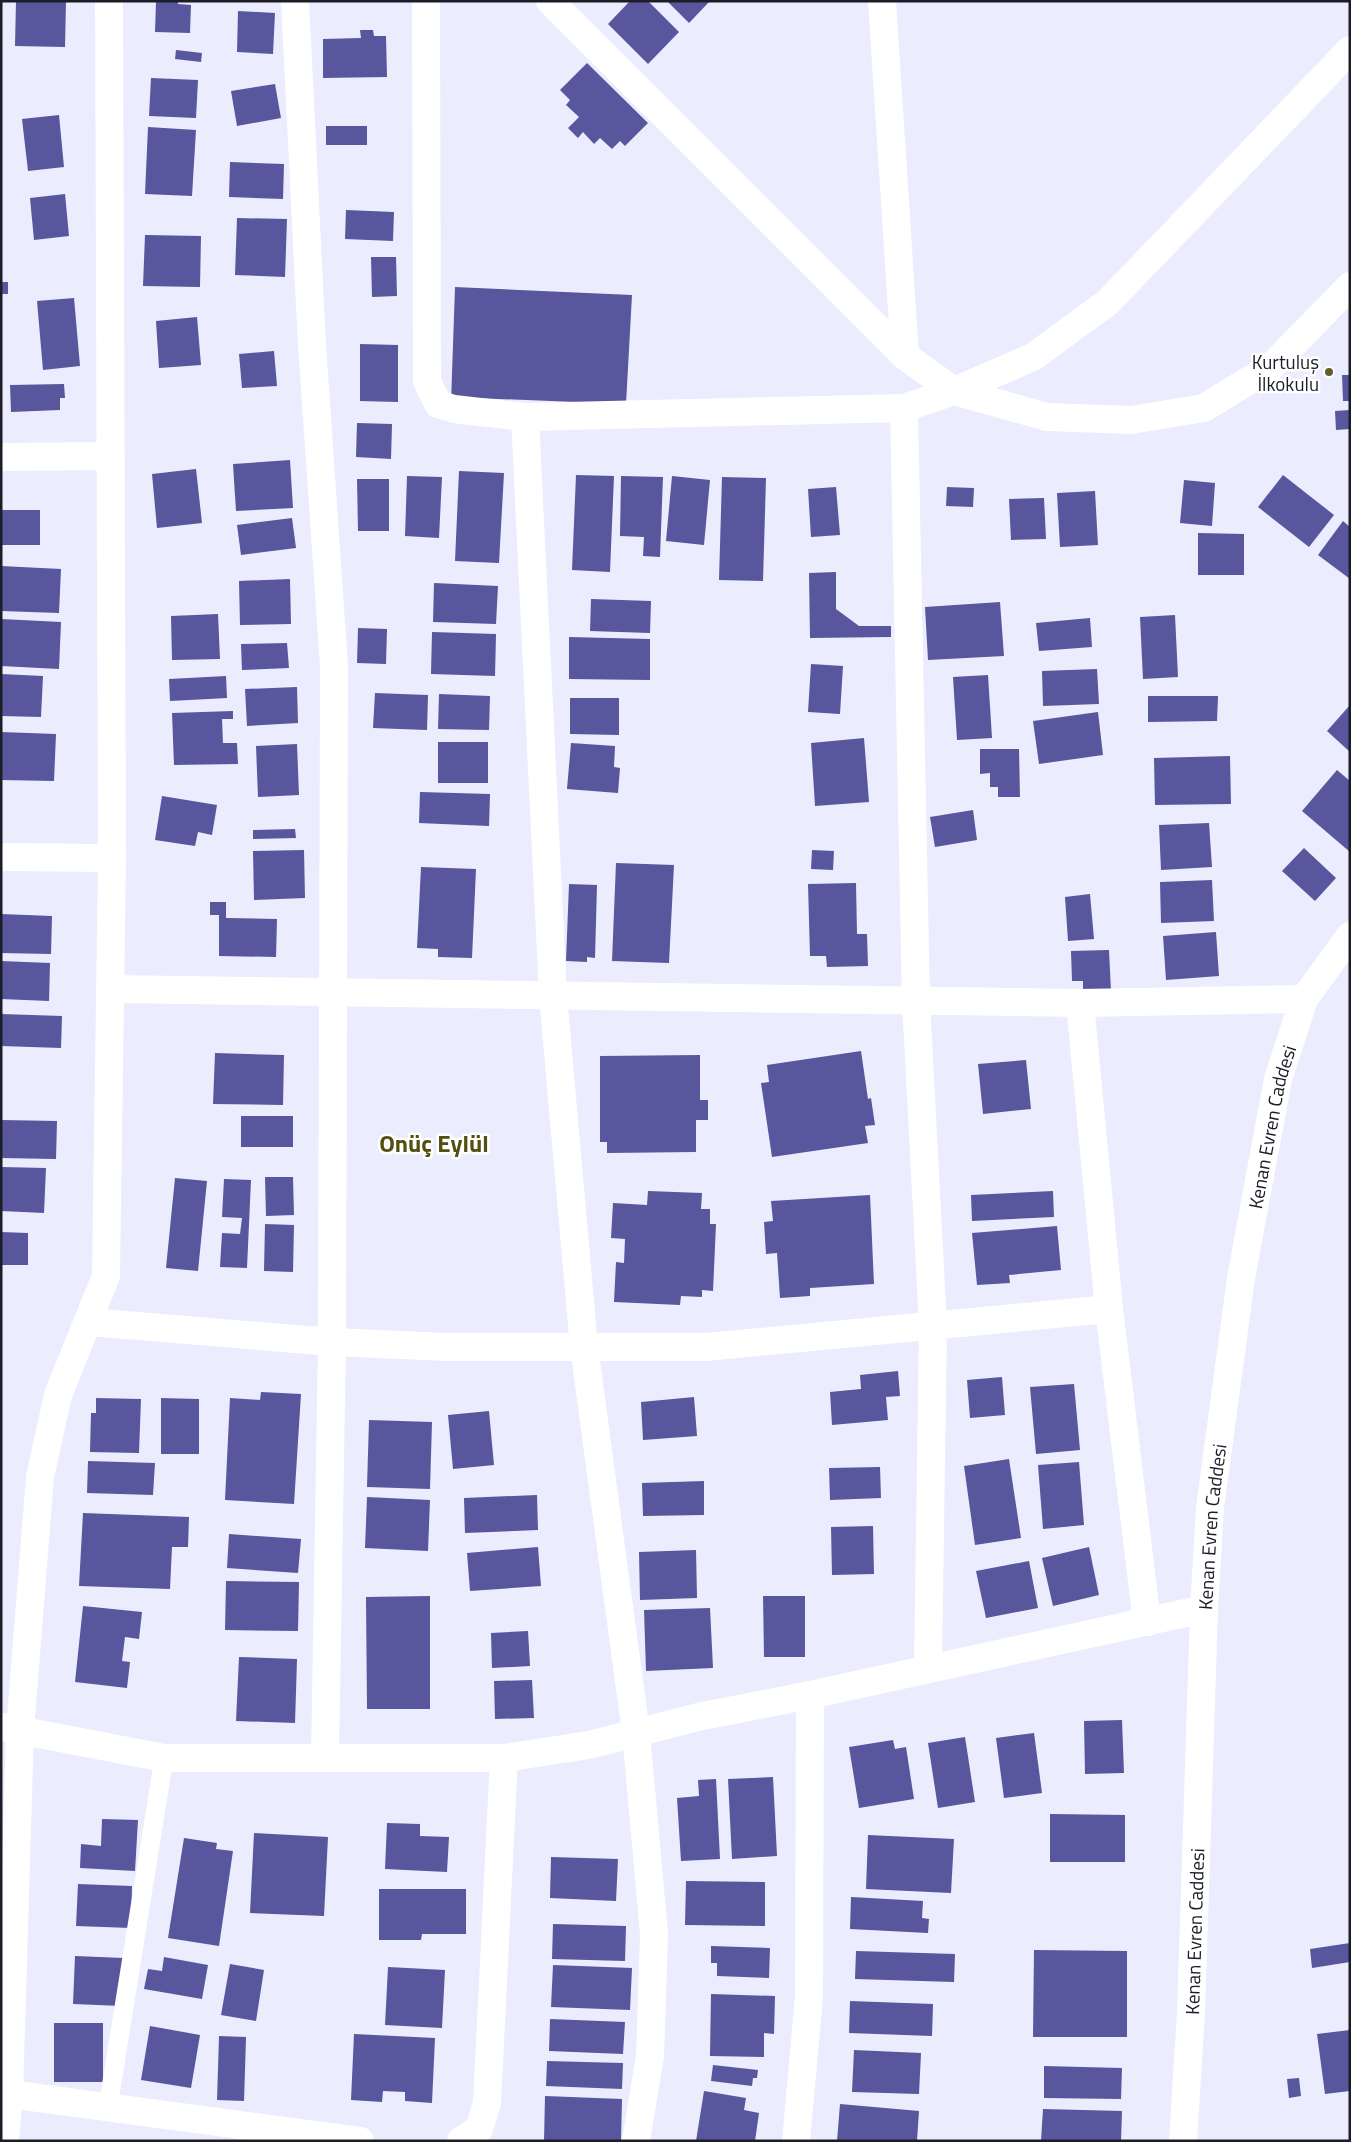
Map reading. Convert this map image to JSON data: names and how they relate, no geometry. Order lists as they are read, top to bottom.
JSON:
{
  "streets": {
    "street": ["Kenan Evren Caddesi"]
  },
  "districts": ["Onüç Eylül"],
  "places": ["Kurtuluş İlkokulu"]
}
